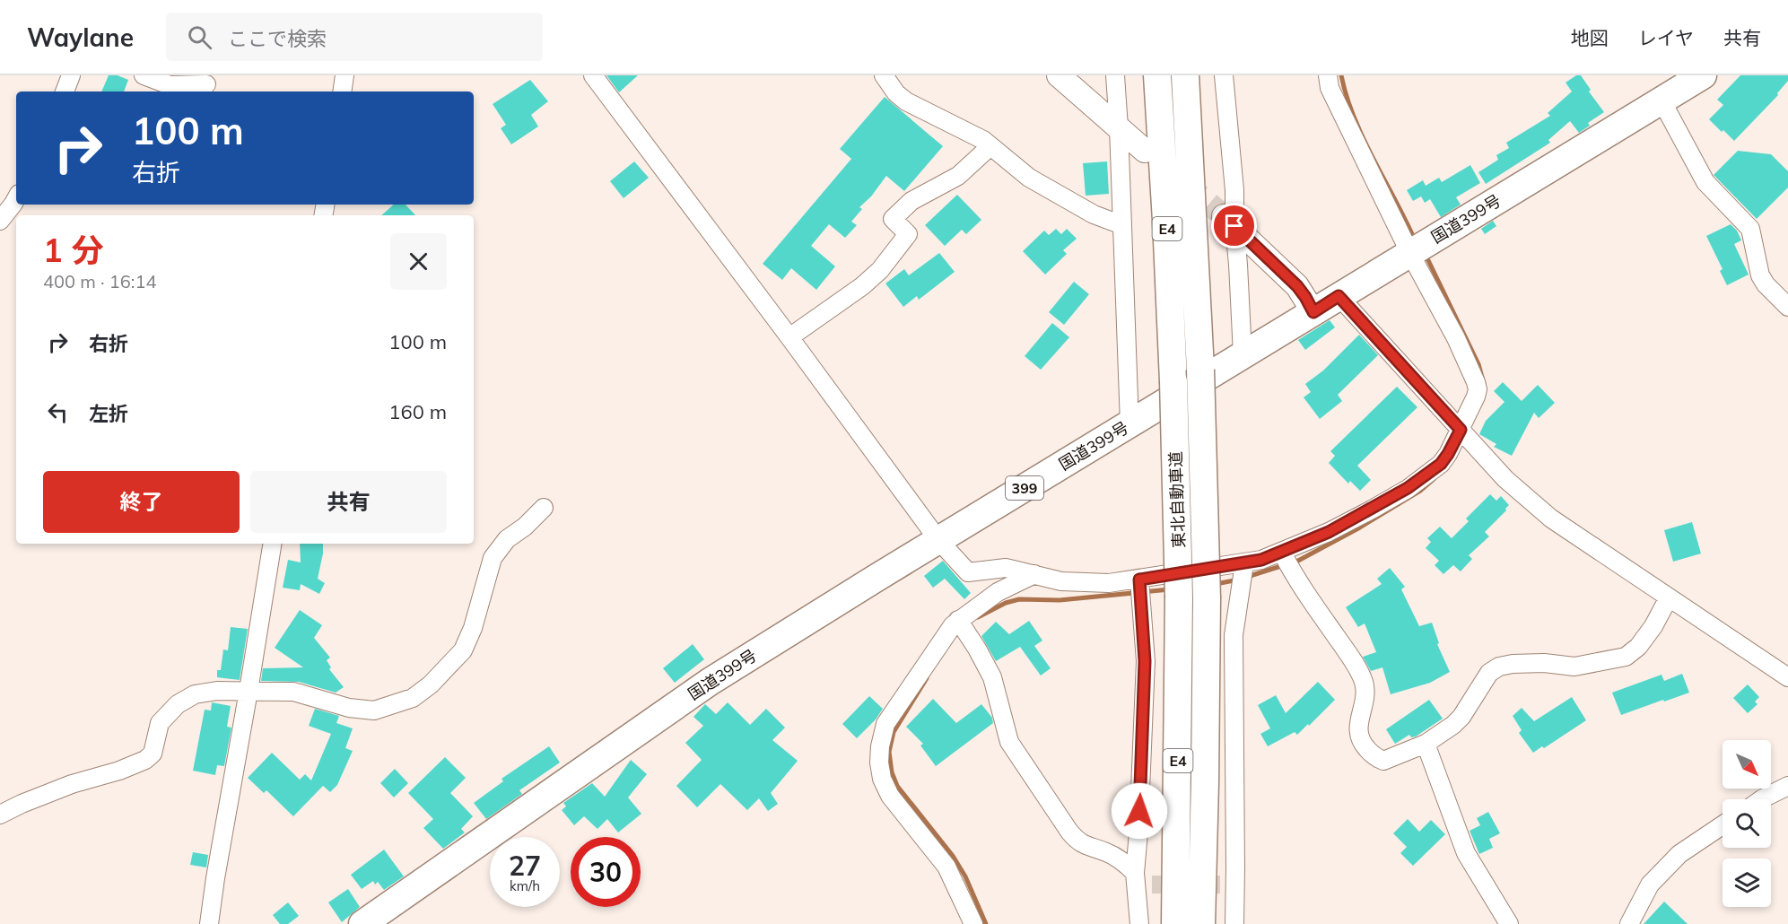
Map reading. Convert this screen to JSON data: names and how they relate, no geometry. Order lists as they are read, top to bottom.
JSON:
{
  "streets": {
    "highway": [
      "国道399号",
      "E4",
      "399",
      "東北自動車道"
    ]
  },
  "north": "bottom right",
  "page": {
    "header": "Waylane",
    "search": "ここで検索",
    "nav": ["地図", "レイヤ", "共有"],
    "turn": ["100 m", "右折"],
    "heading": ["1 分", "400 m · 16:14"],
    "list": [
      {
        "name": "右折",
        "value": "100 m"
      },
      {
        "name": "左折",
        "value": "160 m"
      }
    ],
    "buttons": ["終了", "共有"],
    "speed": "27 km/h",
    "limit": "30"
  }
}
